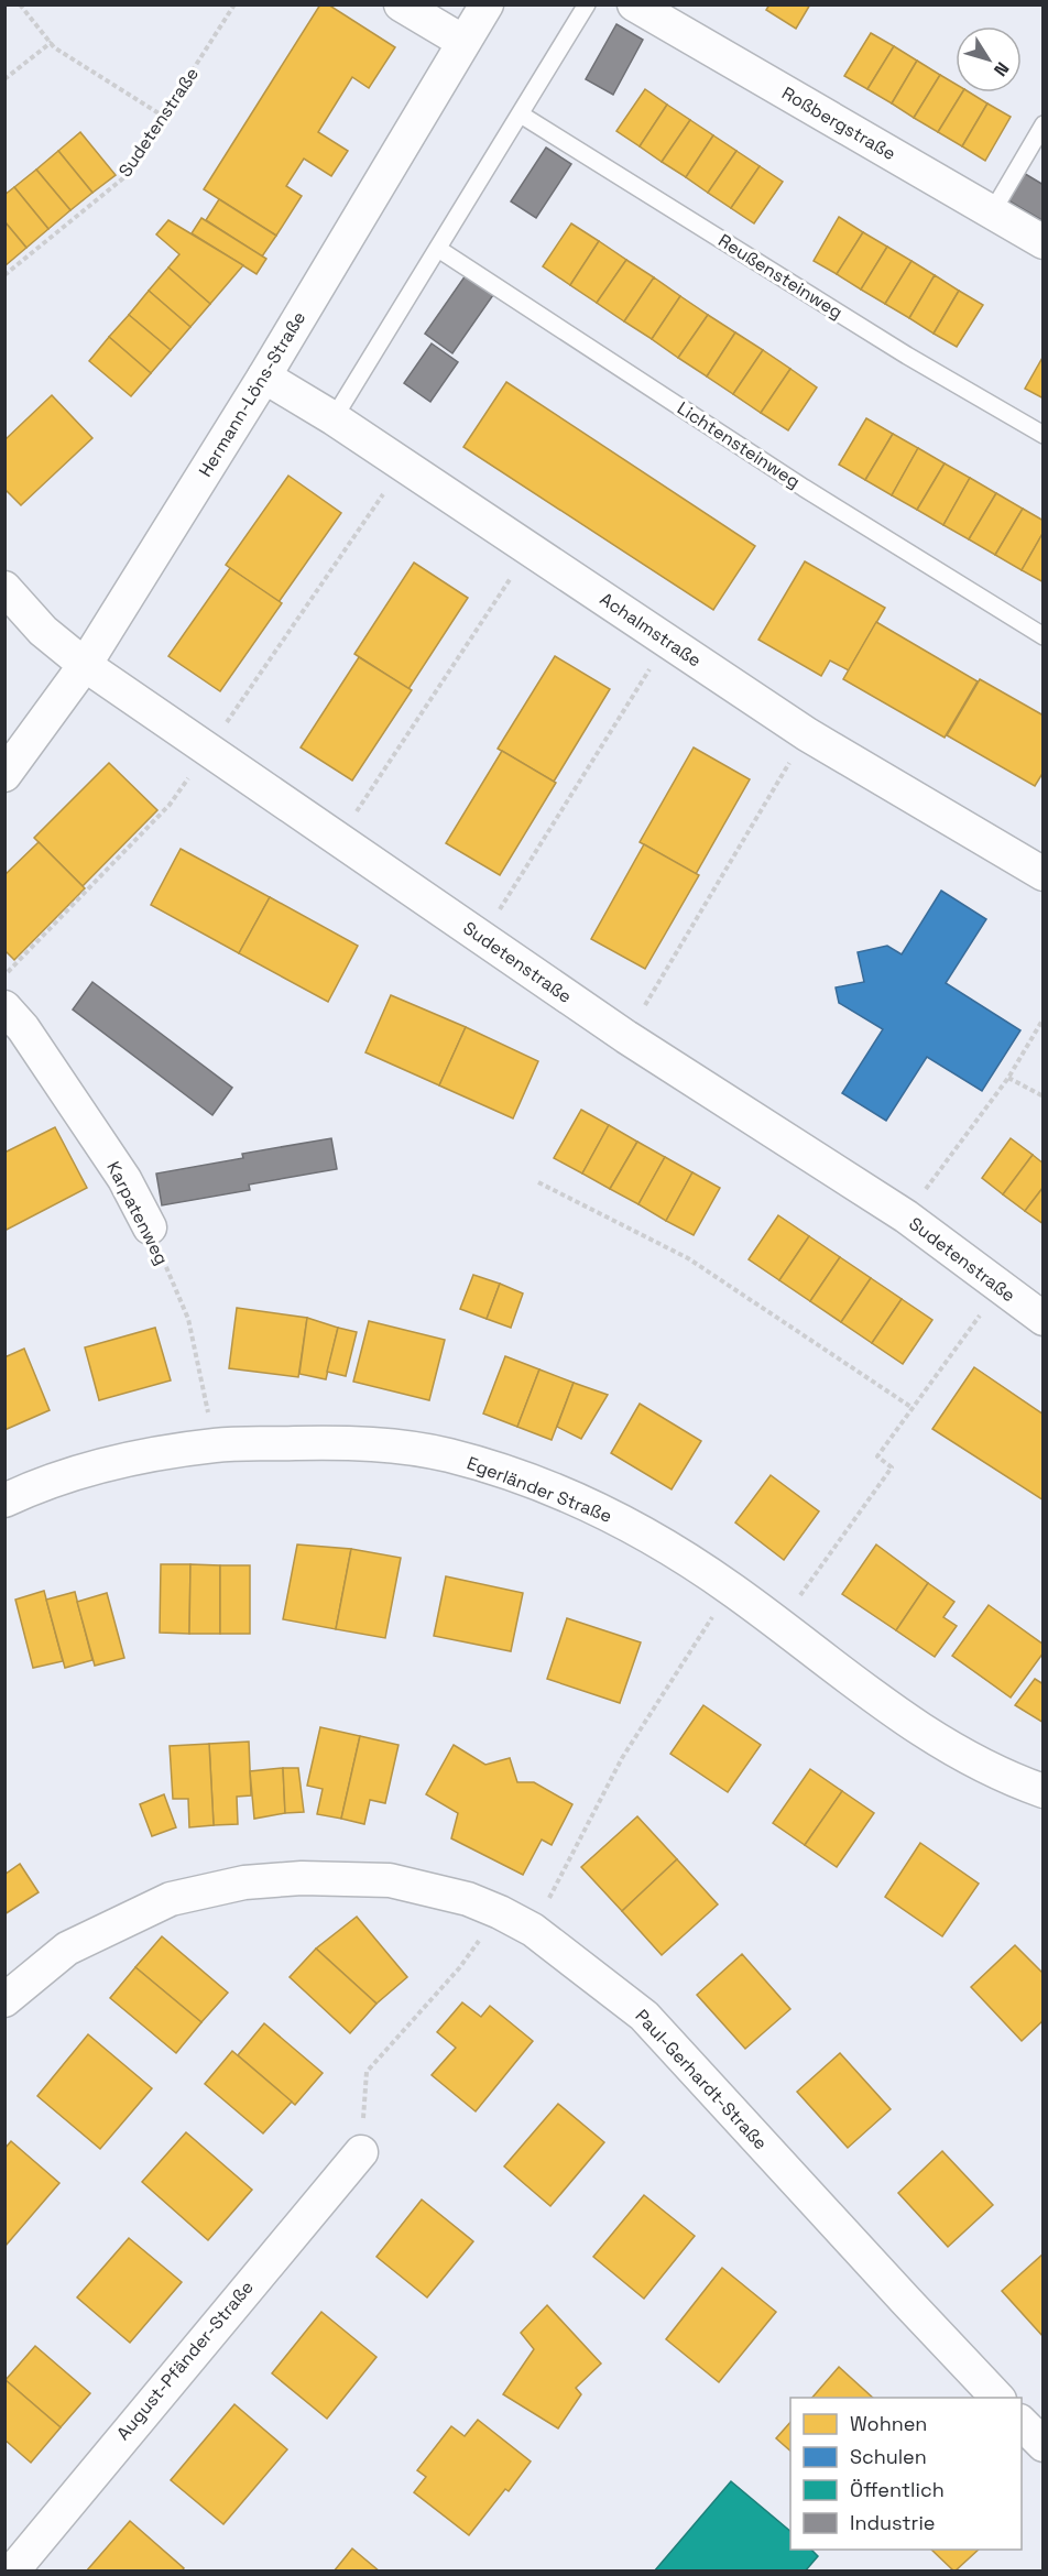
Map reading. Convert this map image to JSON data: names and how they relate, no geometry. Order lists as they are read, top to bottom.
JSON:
{
  "streets": {
    "street": [
      "Sudetenstraße",
      "Roßbergstraße",
      "Hermann-Löns-Straße",
      "Achalmstraße",
      "Karpatenweg",
      "Egerländer Straße",
      "Paul-Gerhardt-Straße",
      "August-Pfänder-Straße"
    ],
    "lane": ["Reußensteinweg", "Lichtensteinweg"]
  },
  "crossings": [
    ["Sudetenstraße", "Hermann-Löns-Straße"],
    ["Hermann-Löns-Straße", "Achalmstraße"],
    ["Karpatenweg", "Egerländer Straße"]
  ],
  "legend": [
    "Wohnen",
    "Schulen",
    "Öffentlich",
    "Industrie"
  ],
  "north": "bottom right"
}
